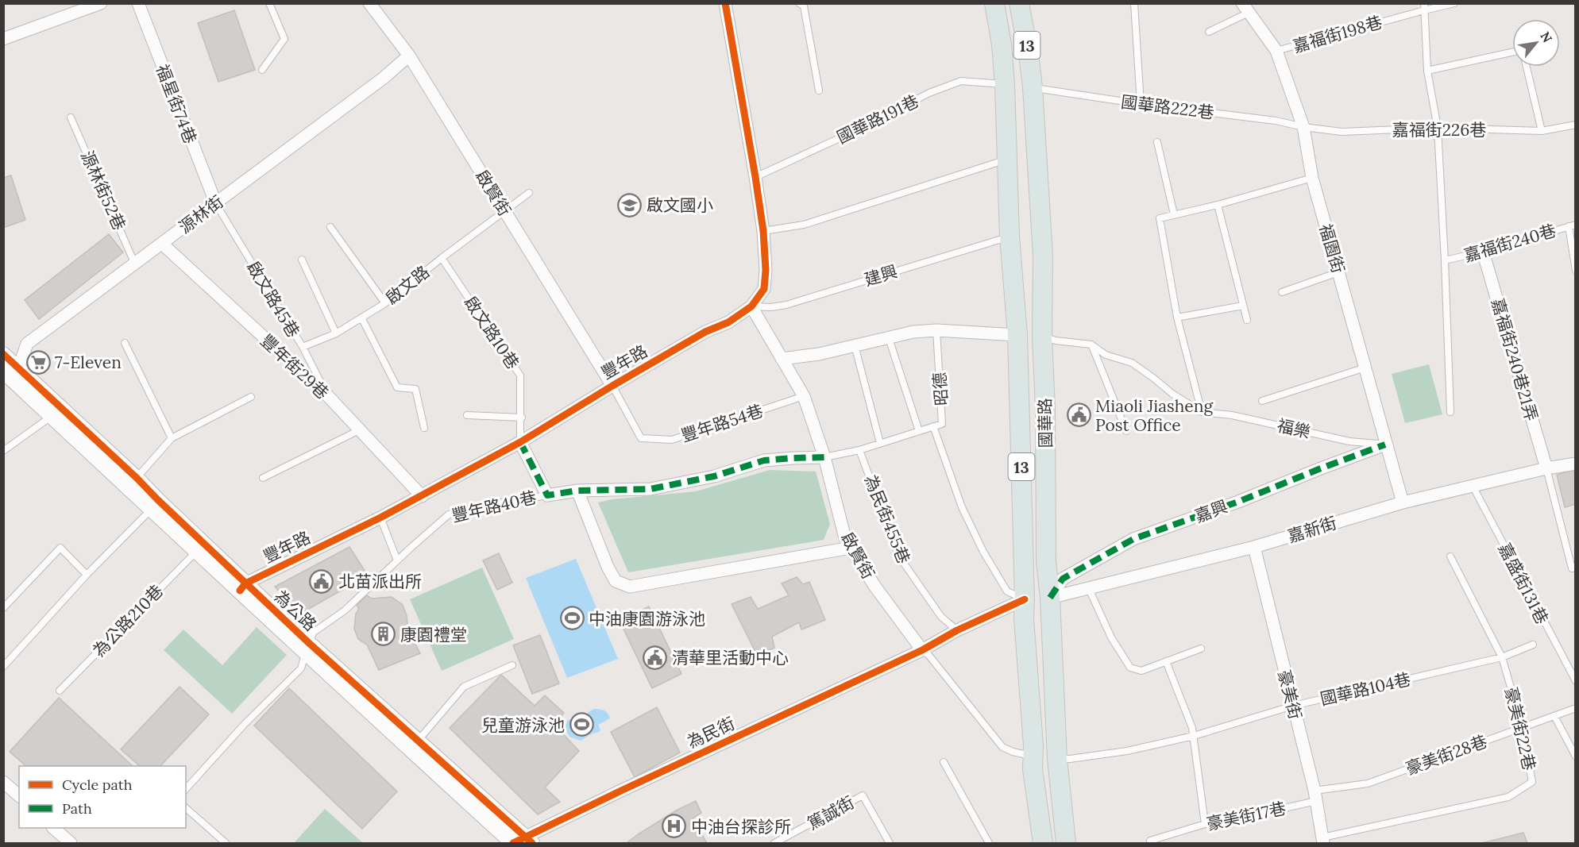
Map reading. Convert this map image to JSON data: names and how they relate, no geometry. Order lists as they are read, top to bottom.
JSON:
{
  "streets": {
    "main road": ["13", "國華路"],
    "street": [
      "福星街74巷",
      "啟賢街",
      "源林街",
      "福園街",
      "嘉福街240巷21弄",
      "豐年路",
      "豐年街29巷",
      "豐年路40巷",
      "嘉興",
      "嘉新街",
      "為公路",
      "豪美街",
      "為民街"
    ],
    "lane": [
      "嘉福街198巷",
      "國華路222巷",
      "國華路191巷",
      "嘉福街226巷",
      "源林街52巷",
      "嘉福街240巷",
      "建興",
      "啟文路",
      "啟文路45巷",
      "啟文路10巷",
      "昭德",
      "豐年路54巷",
      "福樂",
      "為民街455巷",
      "嘉盛街131巷",
      "為公路210巷",
      "國華路104巷",
      "豪美街22巷",
      "豪美街28巷",
      "篤誠街",
      "豪美街17巷"
    ]
  },
  "crossings": [
    ["嘉福街198巷", "福園街"],
    ["福星街74巷", "源林街"],
    ["福星街74巷", "啟文路45巷"],
    ["國華路222巷", "嘉福街226巷"],
    ["國華路222巷", "福園街"],
    ["國華路222巷", "國華路"],
    ["國華路191巷", "豐年路"],
    ["國華路191巷", "國華路"],
    ["嘉福街226巷", "福園街"],
    ["源林街52巷", "源林街"],
    ["啟賢街", "源林街"],
    ["啟賢街", "建興"],
    ["啟賢街", "啟文路"],
    ["啟賢街", "豐年路"],
    ["啟賢街", "昭德"],
    ["啟賢街", "豐年路54巷"],
    ["啟賢街", "國華路"],
    ["啟賢街", "為民街"],
    ["源林街", "啟文路45巷"],
    ["源林街", "豐年街29巷"],
    ["源林街", "為公路"],
    ["嘉福街240巷", "嘉福街240巷21弄"],
    ["福園街", "福樂"],
    ["福園街", "嘉興"],
    ["福園街", "嘉新街"],
    ["建興", "豐年路"],
    ["建興", "國華路"],
    ["啟文路", "啟文路45巷"],
    ["啟文路", "啟文路10巷"],
    ["啟文路45巷", "豐年街29巷"],
    ["啟文路10巷", "豐年路"],
    ["啟文路10巷", "豐年路40巷"],
    ["嘉福街240巷21弄", "嘉新街"],
    ["豐年路", "豐年街29巷"],
    ["豐年路", "豐年路54巷"],
    ["豐年路", "豐年路40巷"],
    ["豐年路", "為公路"],
    ["昭德", "為民街455巷"],
    ["國華路", "福樂"],
    ["國華路", "嘉興"],
    ["國華路", "嘉新街"],
    ["國華路", "國華路104巷"],
    ["國華路", "為民街"],
    ["福樂", "嘉興"],
    ["豐年路40巷", "為公路"],
    ["嘉興", "嘉新街"],
    ["為民街455巷", "為民街"],
    ["嘉新街", "嘉盛街131巷"],
    ["嘉新街", "豪美街"],
    ["為公路", "為公路210巷"],
    ["為公路", "為民街"],
    ["國華路104巷", "豪美街"],
    ["國華路104巷", "豪美街22巷"],
    ["豪美街", "豪美街22巷"],
    ["豪美街", "豪美街28巷"],
    ["豪美街", "豪美街17巷"],
    ["豪美街22巷", "豪美街28巷"],
    ["豪美街28巷", "豪美街17巷"]
  ],
  "places": {
    "school or university": ["啟文國小"],
    "supermarket": ["7-Eleven"],
    "public building": ["Miaoli Jiasheng Post Office", "北苗派出所", "清華里活動中心"],
    "sports": ["中油康園游泳池", "兒童游泳池"],
    "building": ["康園禮堂"],
    "hospital": ["中油台探診所"]
  },
  "legend": ["Cycle path", "Path"],
  "north": "top right"
}
